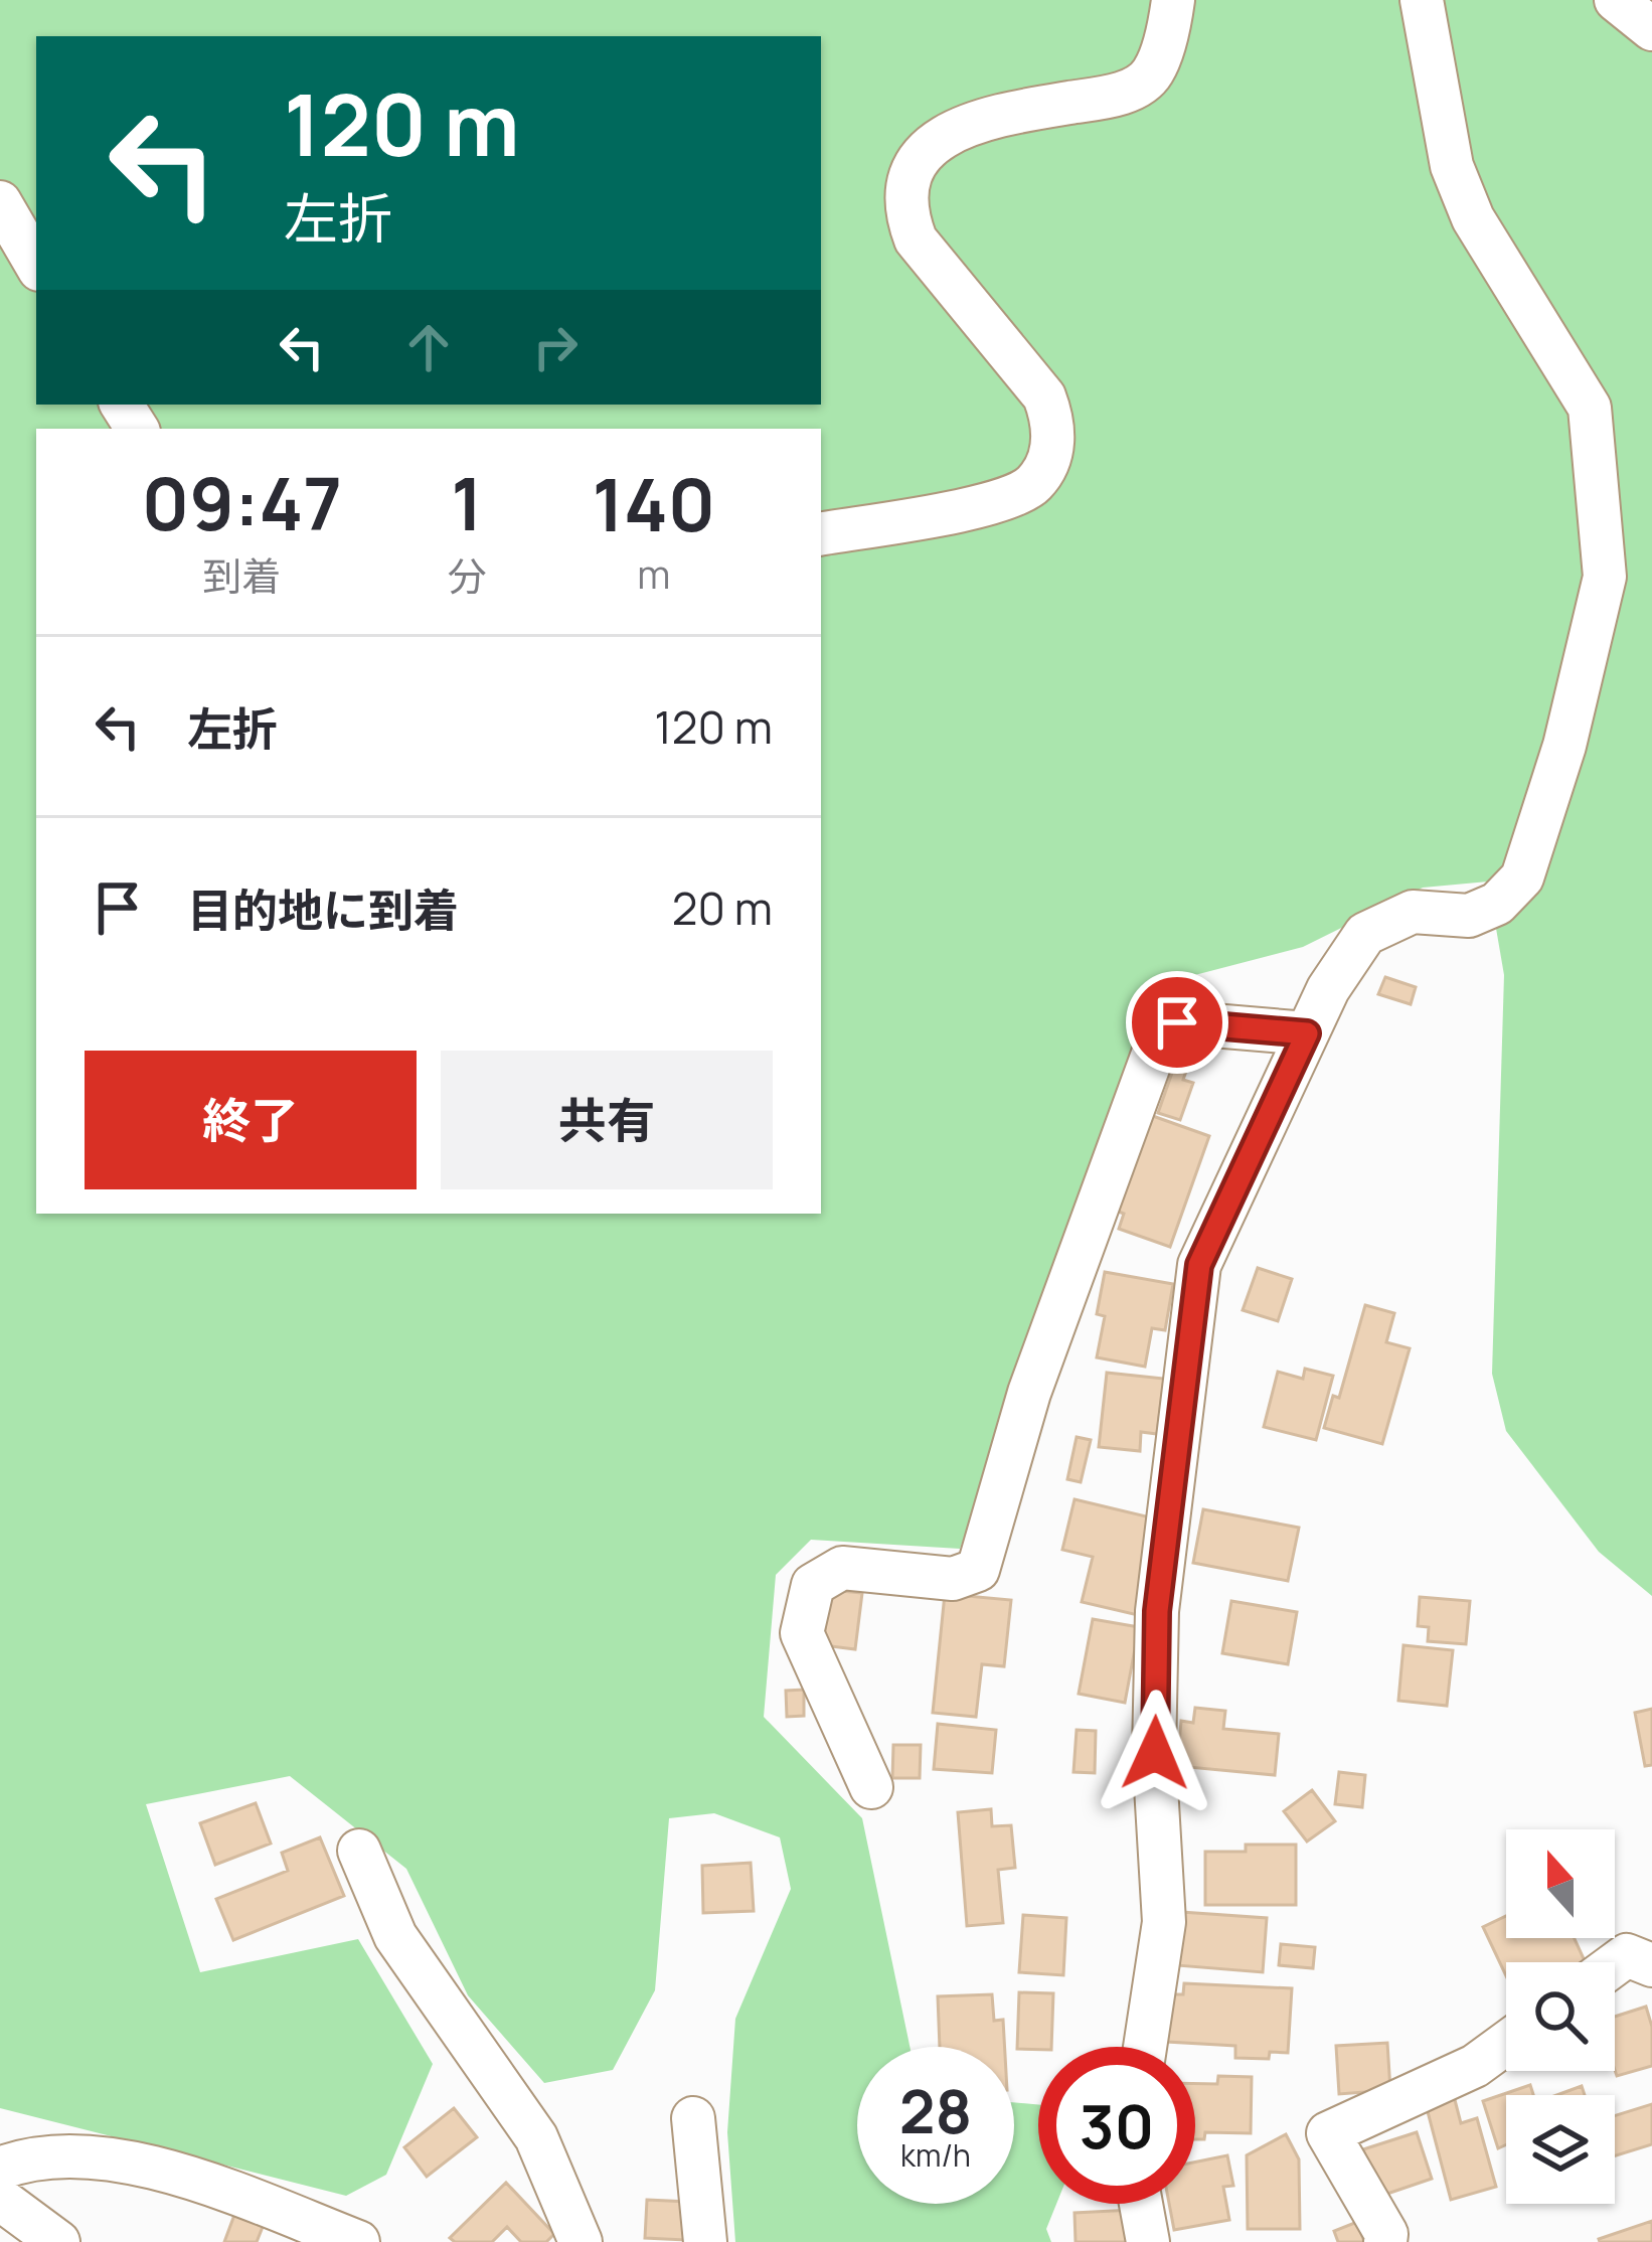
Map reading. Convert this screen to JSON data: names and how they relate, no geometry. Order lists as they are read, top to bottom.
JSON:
{
  "north": "top",
  "page": {
    "turn": ["120 m", "左折"],
    "eta": [
      "09:47",
      "到着",
      "1",
      "分",
      "140",
      "m"
    ],
    "list": [
      {
        "name": "左折",
        "value": "120 m"
      },
      {
        "name": "目的地に到着",
        "value": "20 m"
      }
    ],
    "buttons": ["終了", "共有"],
    "speed": "28 km/h",
    "limit": "30"
  }
}
